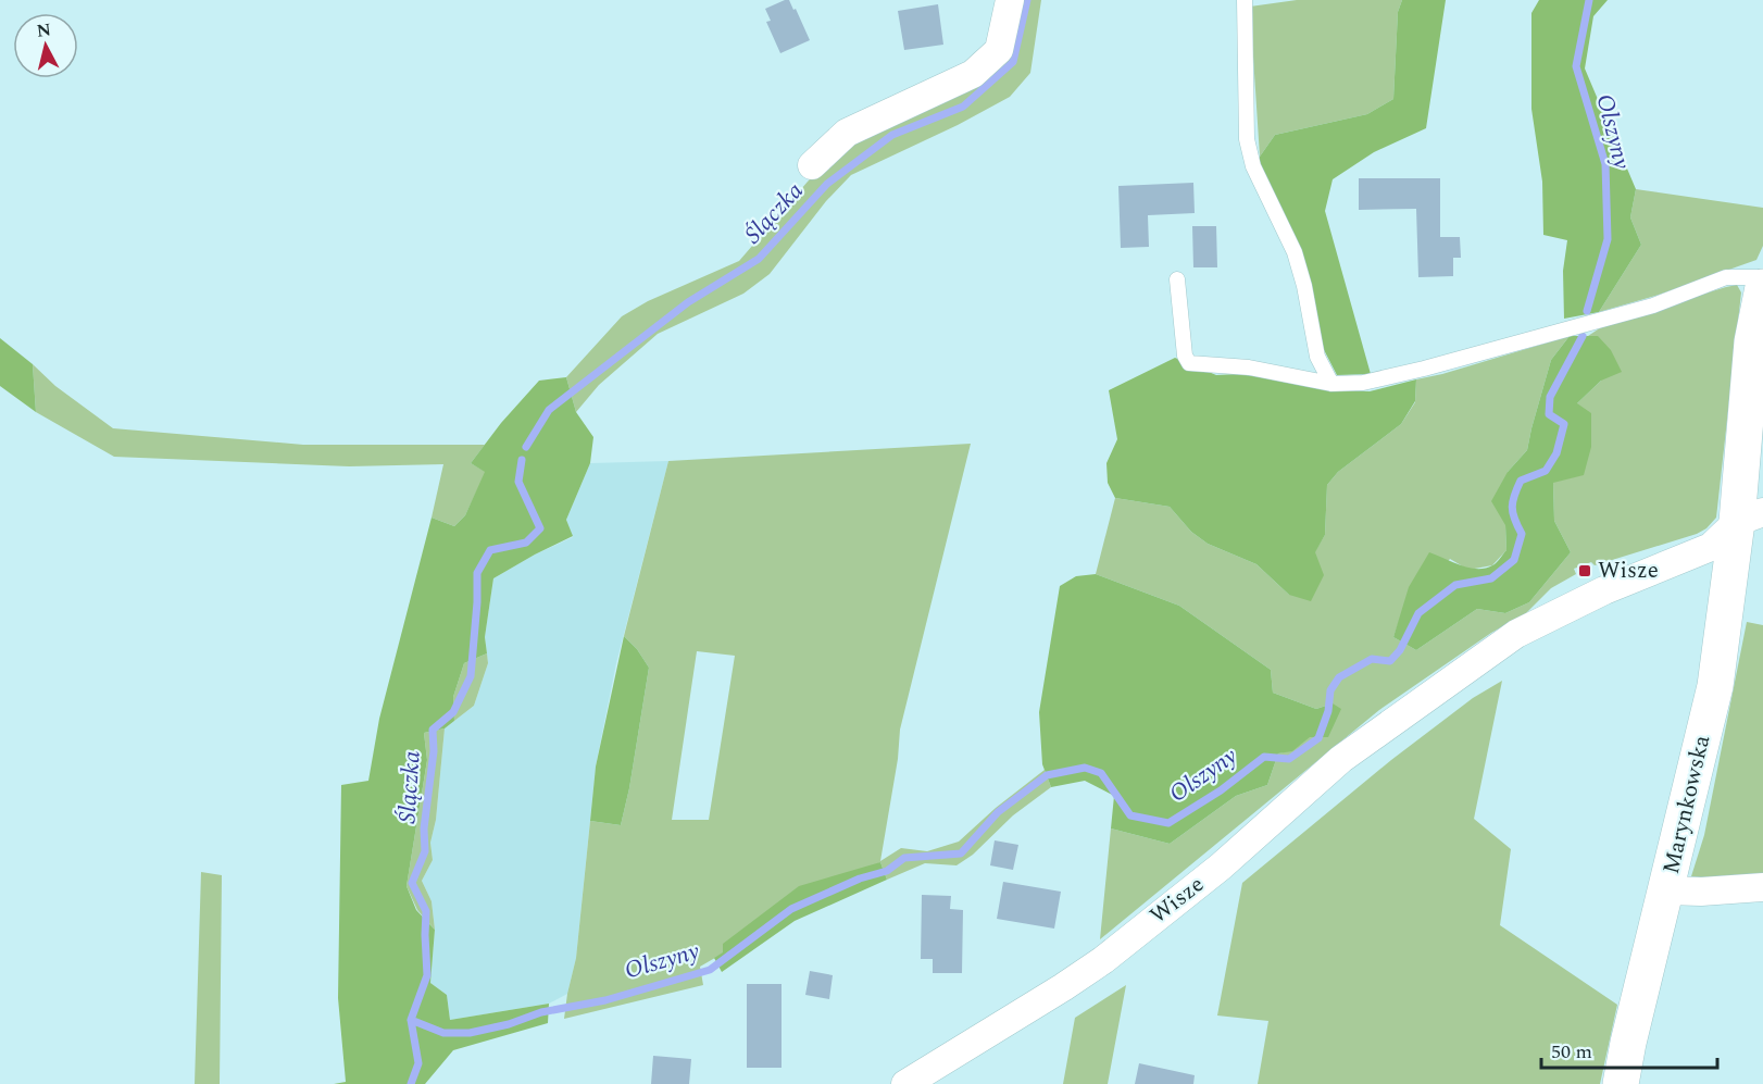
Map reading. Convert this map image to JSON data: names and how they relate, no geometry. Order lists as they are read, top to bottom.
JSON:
{
  "streets": {
    "street": ["Marynkowska", "Wisze"]
  },
  "crossings": [
    ["Marynkowska", "Wisze"]
  ],
  "water": ["Olszyny", "Ślączka"],
  "places": {
    "transit": ["Wisze"]
  },
  "scale_bar": "50 m",
  "north": "top"
}
